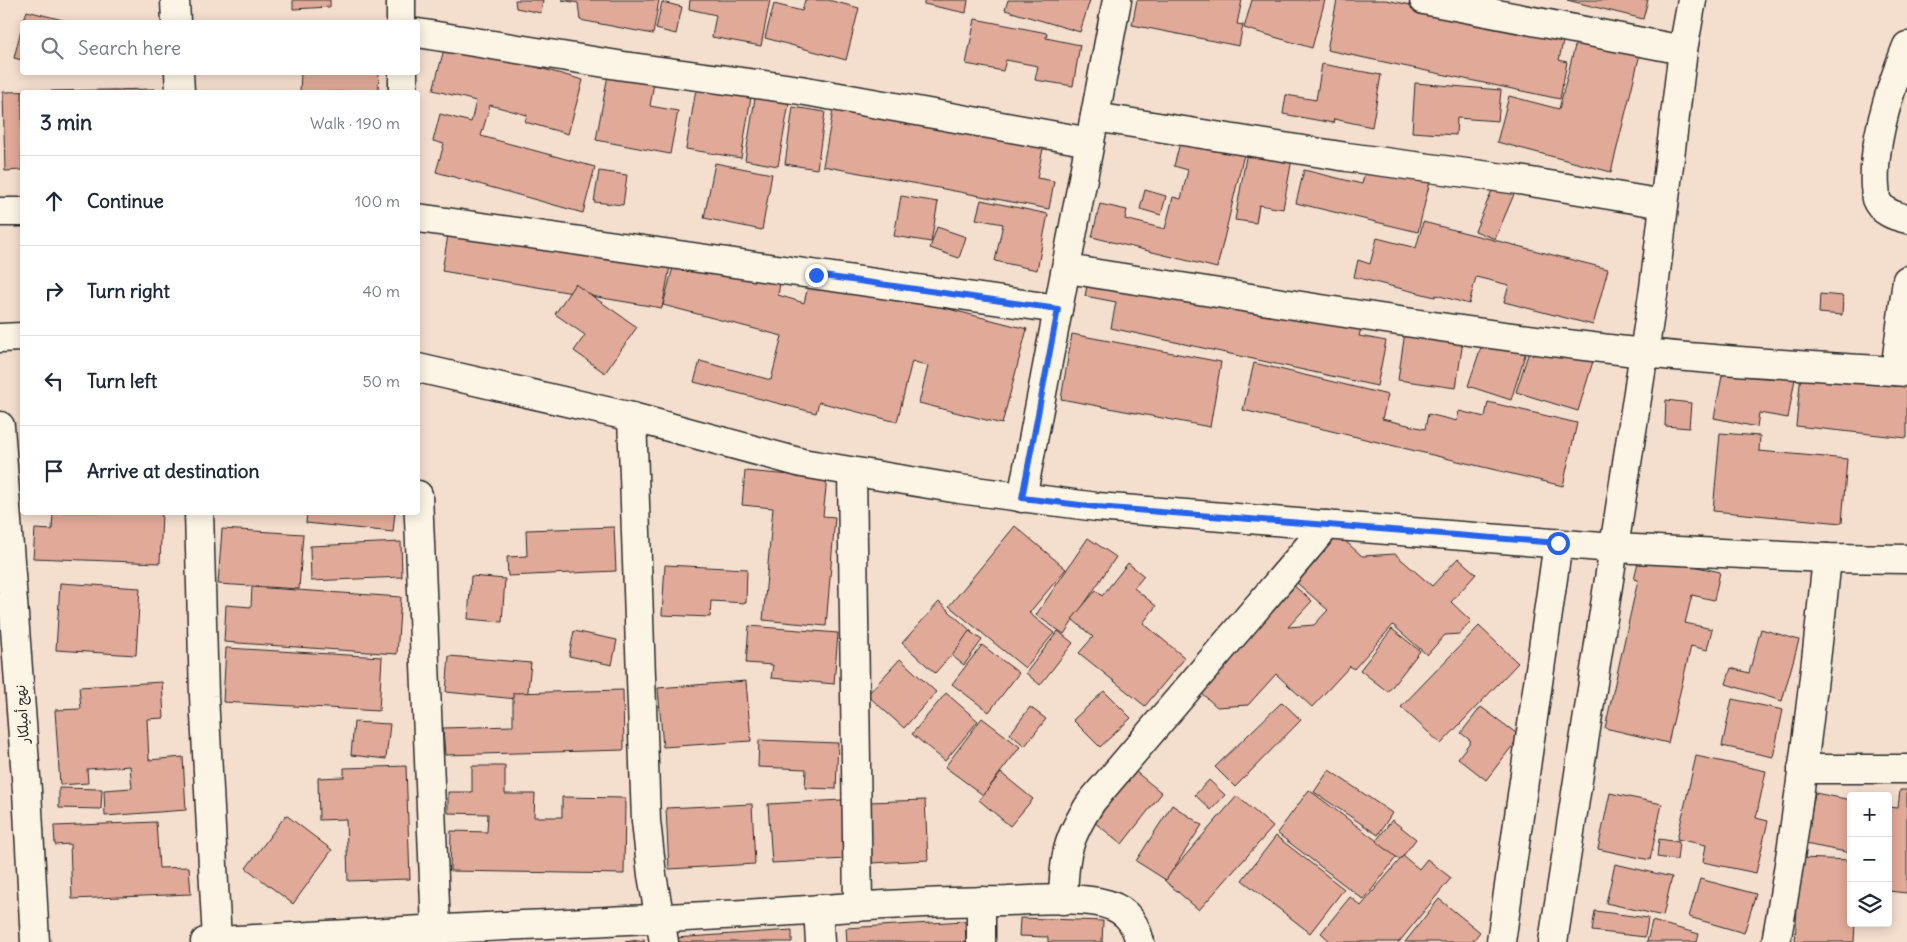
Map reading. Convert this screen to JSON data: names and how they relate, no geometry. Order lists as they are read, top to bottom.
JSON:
{
  "streets": {
    "street": ["نهج أميلكار"]
  },
  "page": {
    "search": "Search here",
    "heading": ["3 min", "Walk · 190 m"],
    "list": [
      ["Continue", "100 m"],
      ["Turn right", "40 m"],
      ["Turn left", "50 m"],
      "Arrive at destination"
    ],
    "map_buttons": ["+", "−"]
  }
}
